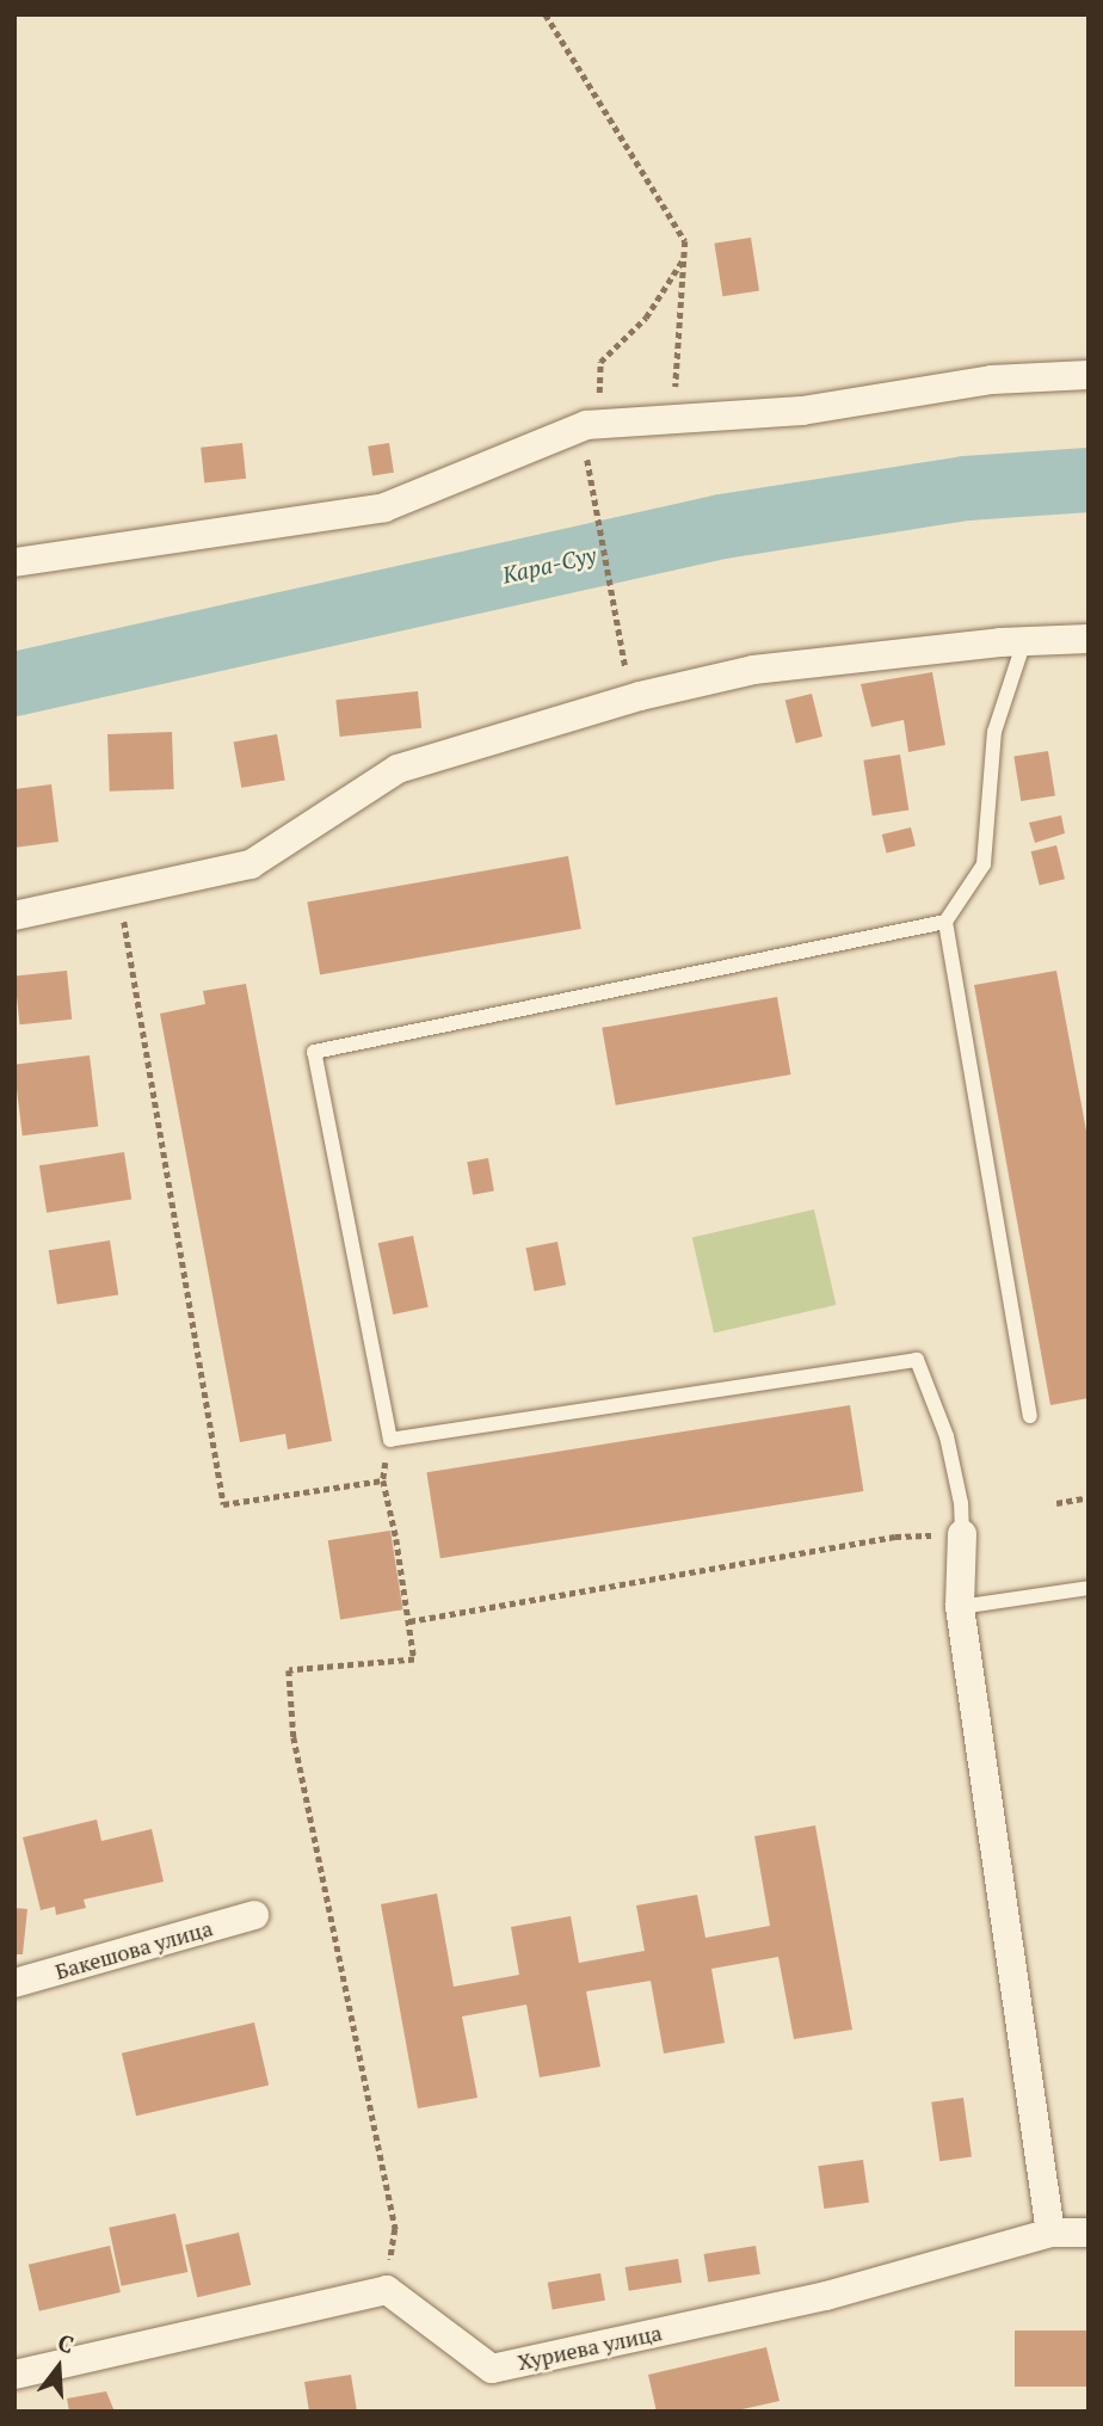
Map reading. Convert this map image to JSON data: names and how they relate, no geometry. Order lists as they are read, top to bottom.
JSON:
{
  "streets": {
    "street": ["Бакешова улица", "Хуриева улица"]
  },
  "water": ["Кара-Суу"],
  "north": "top"
}
